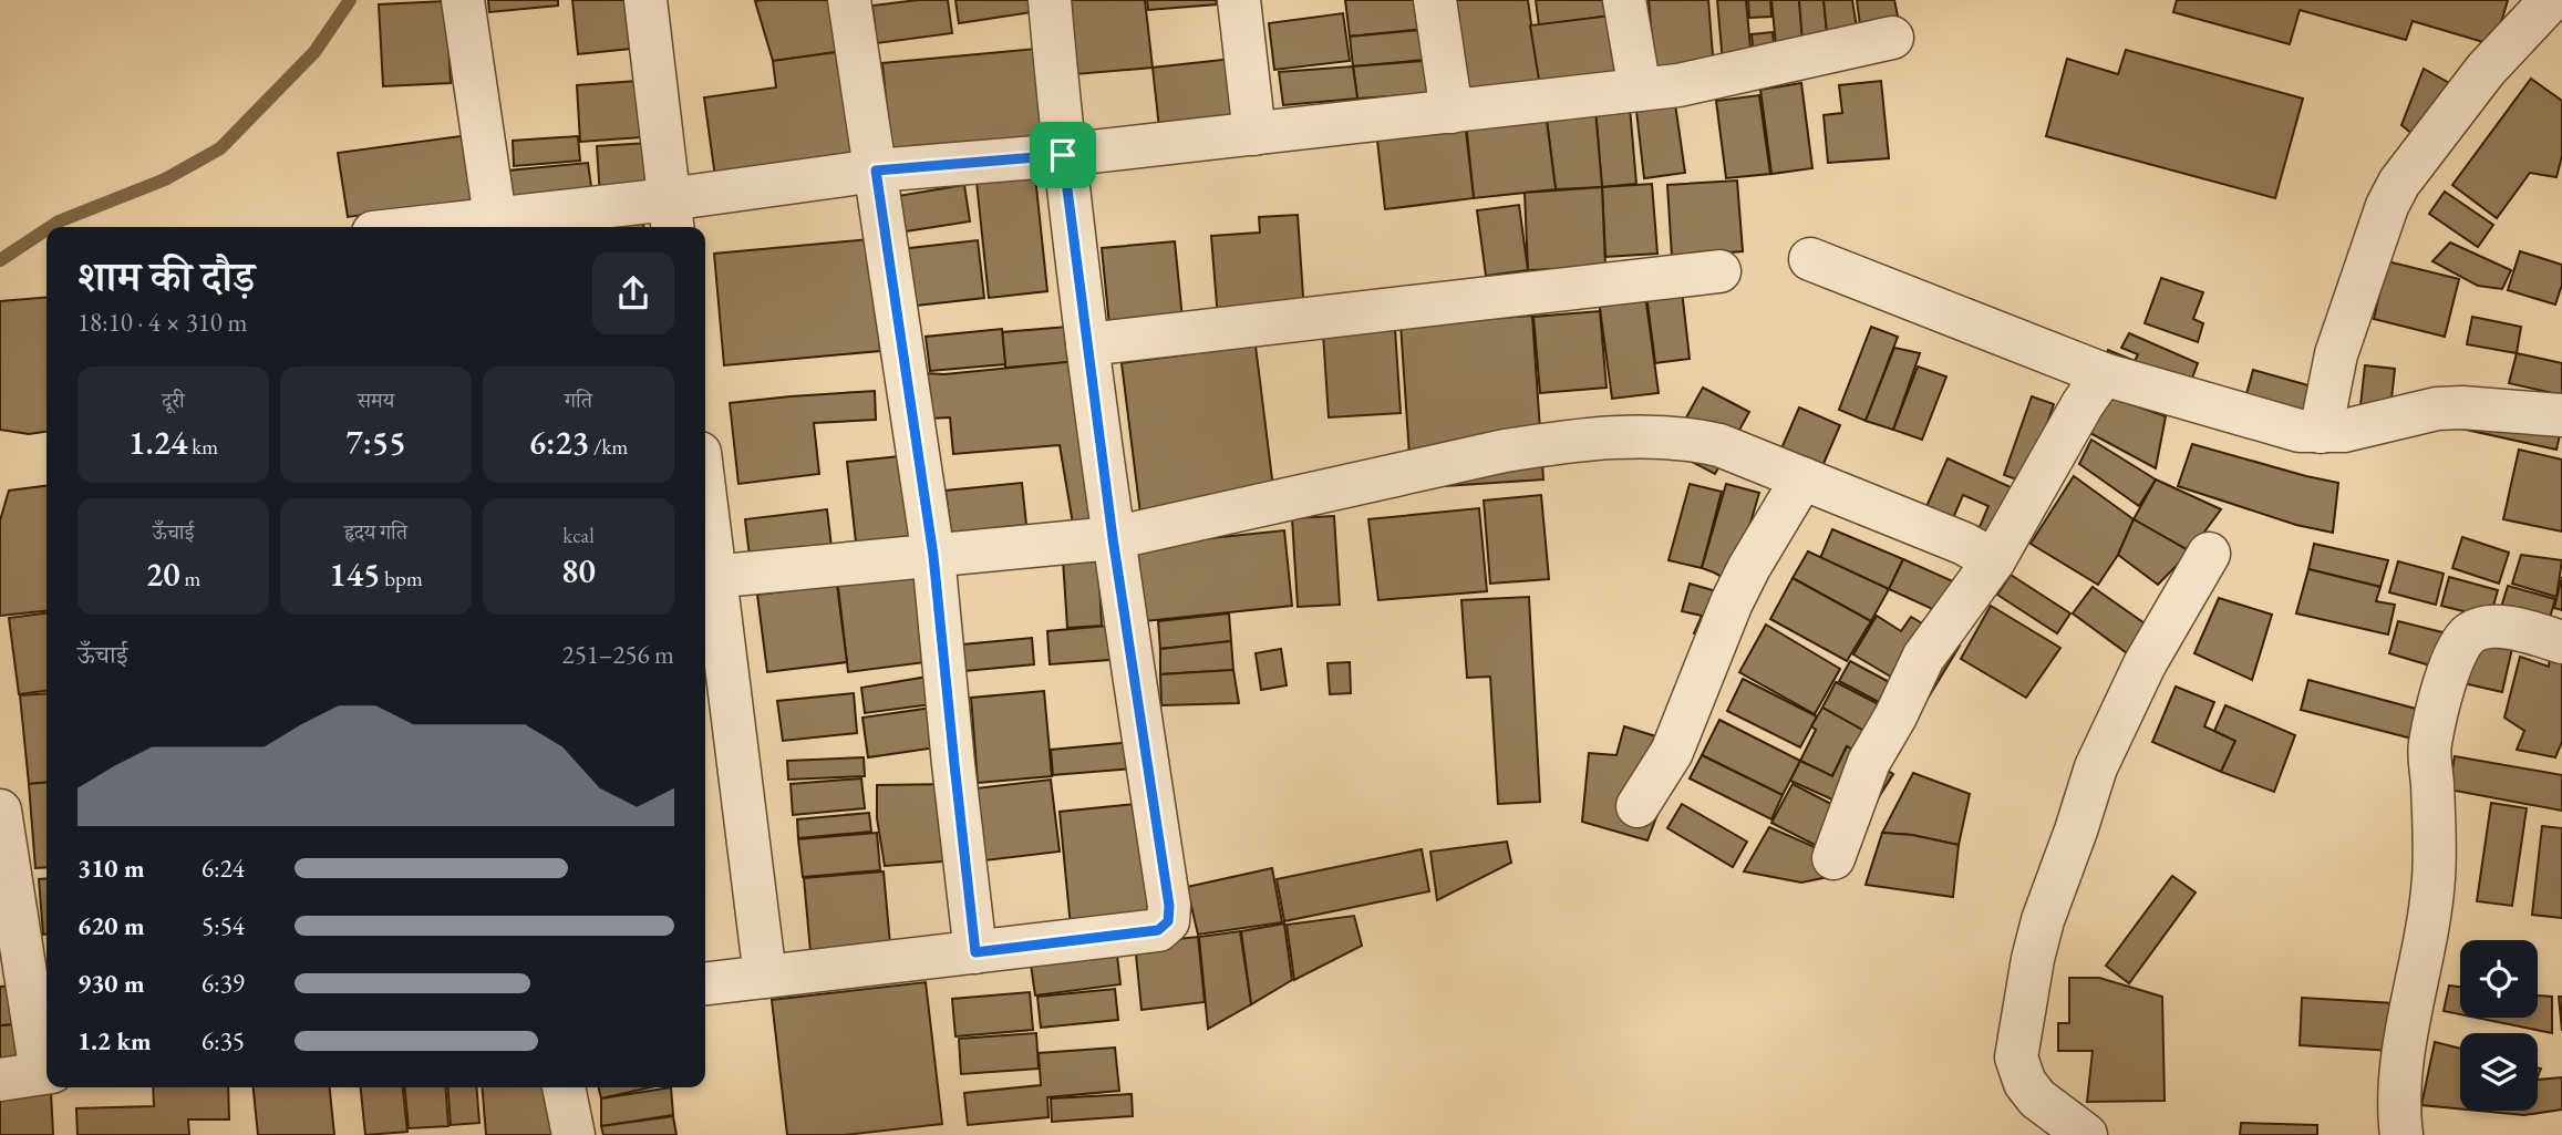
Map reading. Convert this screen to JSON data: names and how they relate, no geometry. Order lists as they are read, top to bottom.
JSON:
{
  "page": {
    "heading": ["शाम की दौड़", "18:10 · 4 × 310 m"],
    "stats": [
      ["दूरी", "1.24 km"],
      ["समय", "7:55"],
      ["गति", "6:23 /km"],
      ["ऊँचाई", "20 m"],
      ["हृदय गति", "145 bpm"],
      ["kcal", "80"]
    ],
    "chart": ["ऊँचाई", "251–256 m"],
    "list": [
      {
        "name": "310 m",
        "note": "6:24"
      },
      {
        "name": "620 m",
        "note": "5:54"
      },
      {
        "name": "930 m",
        "note": "6:39"
      },
      {
        "name": "1.2 km",
        "note": "6:35"
      }
    ]
  }
}
